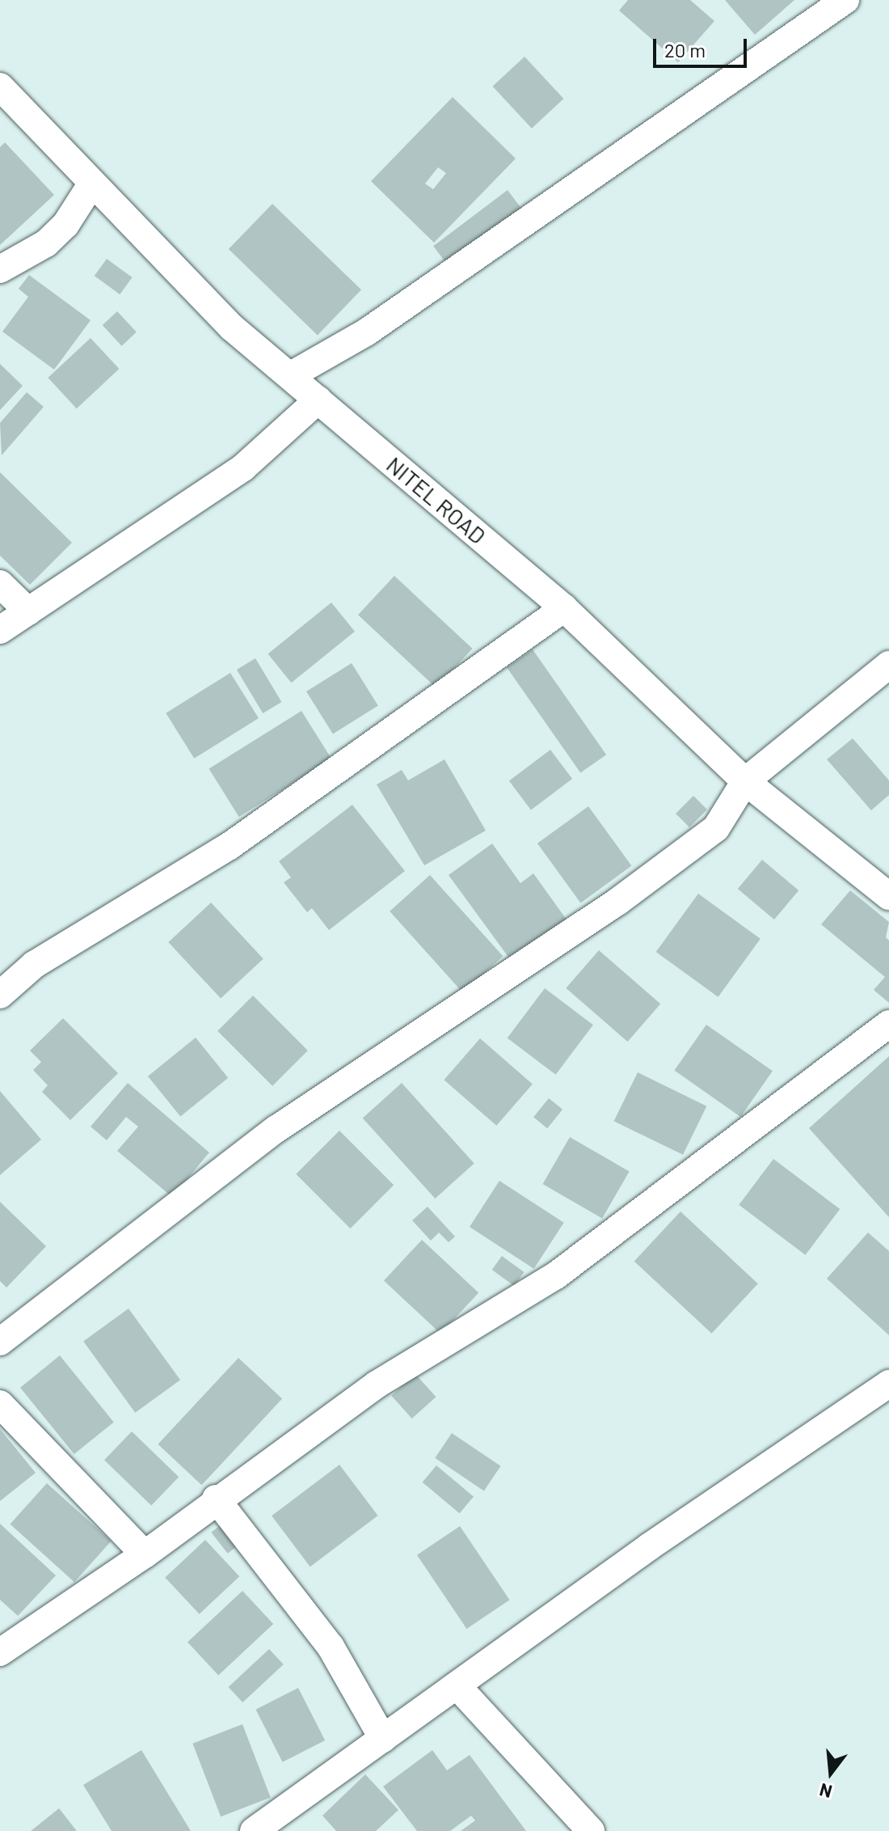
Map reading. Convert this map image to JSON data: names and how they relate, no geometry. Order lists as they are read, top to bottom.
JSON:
{
  "streets": {
    "street": ["NITEL ROAD"]
  },
  "scale_bar": "20 m",
  "north": "bottom"
}
